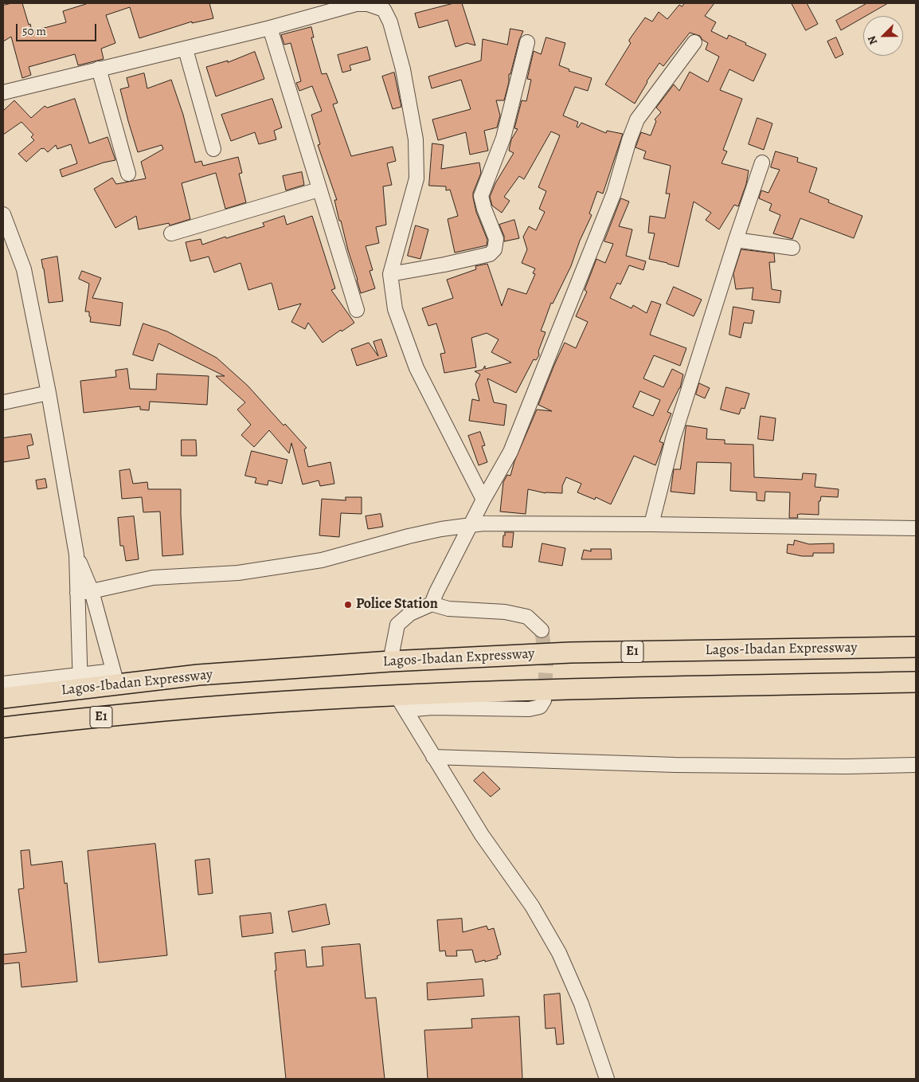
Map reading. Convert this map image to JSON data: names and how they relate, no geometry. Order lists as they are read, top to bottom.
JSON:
{
  "streets": {
    "highway": ["Lagos-Ibadan Expressway", "E1"]
  },
  "places": ["Police Station"],
  "scale_bar": "50 m",
  "north": "bottom left"
}
